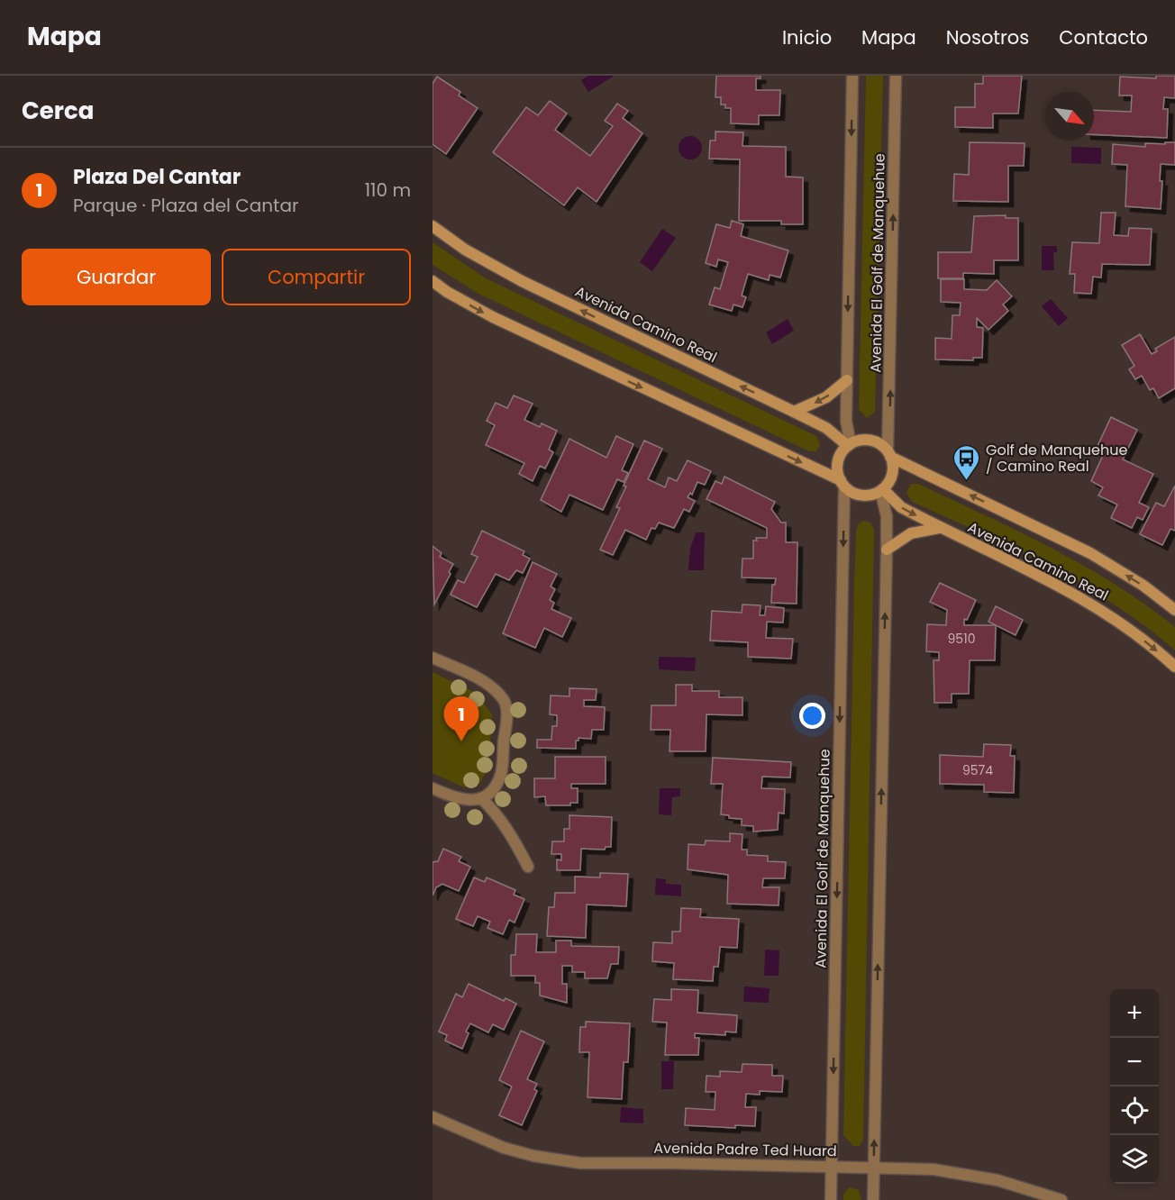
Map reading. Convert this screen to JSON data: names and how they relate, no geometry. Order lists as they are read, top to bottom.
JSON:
{
  "streets": {
    "main road": ["Avenida Camino Real"],
    "street": ["Avenida El Golf de Manquehue", "Avenida Padre Ted Huard"]
  },
  "crossings": [
    ["Avenida El Golf de Manquehue", "Avenida Camino Real"],
    ["Avenida El Golf de Manquehue", "Avenida Padre Ted Huard"]
  ],
  "places": {
    "bus stop": ["Golf de Manquehue / Camino Real"]
  },
  "house_numbers": ["9510", "9574"],
  "north": "bottom right",
  "page": {
    "header": "Mapa",
    "nav": [
      "Inicio",
      "Mapa",
      "Nosotros",
      "Contacto"
    ],
    "heading": "Cerca",
    "list": [
      {
        "mark": "1",
        "name": "Plaza Del Cantar",
        "note": "Parque · Plaza del Cantar",
        "value": "110 m"
      }
    ],
    "buttons": ["Guardar", "Compartir"],
    "pins": "1",
    "map_buttons": ["+", "−"]
  }
}
